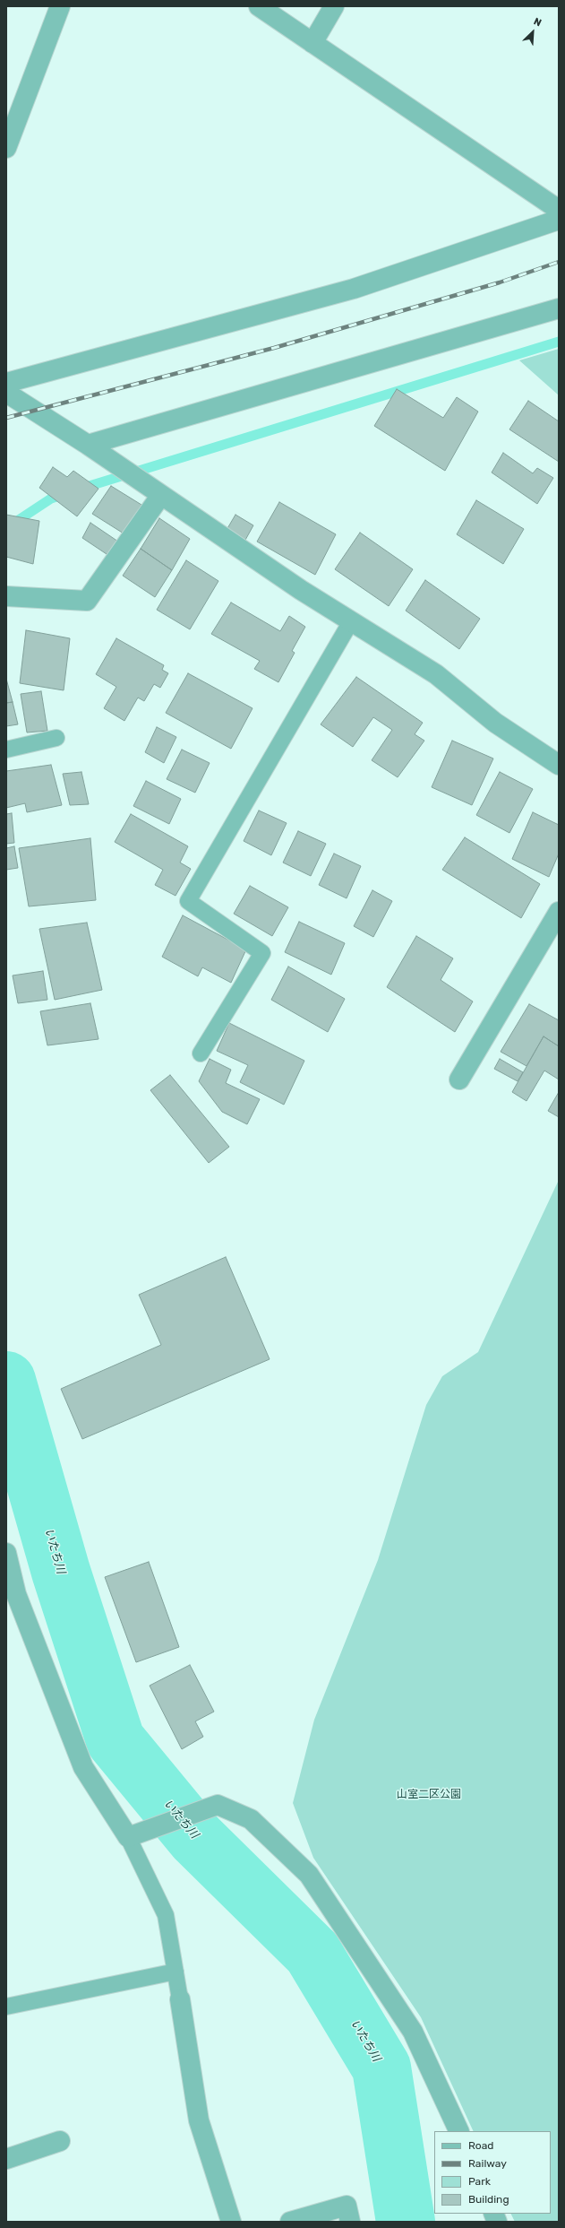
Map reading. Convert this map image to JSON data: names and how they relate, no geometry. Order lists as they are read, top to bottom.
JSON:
{
  "water": ["いたち川"],
  "parks": ["山室二区公園"],
  "legend": [
    "Road",
    "Railway",
    "Park",
    "Building"
  ],
  "north": "top right"
}
